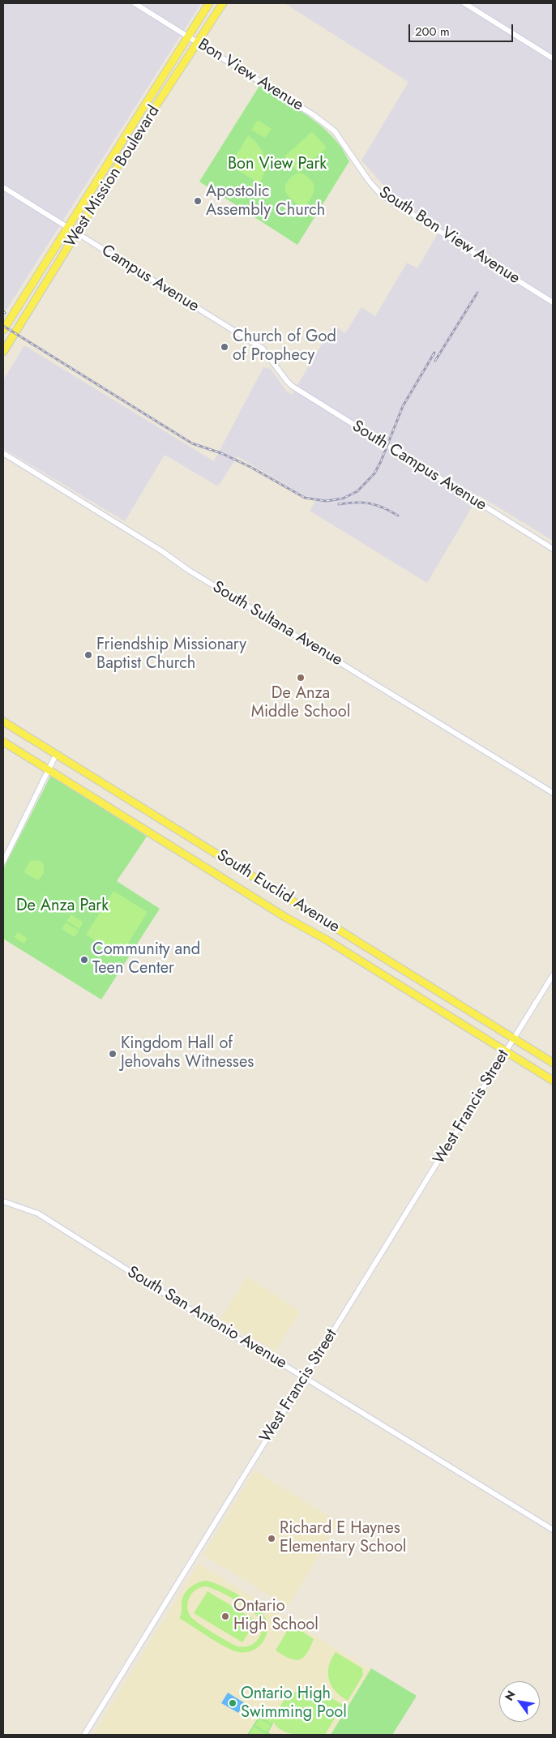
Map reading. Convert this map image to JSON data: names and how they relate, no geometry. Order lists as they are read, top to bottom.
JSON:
{
  "streets": {
    "main road": ["West Mission Boulevard", "South Euclid Avenue"],
    "street": [
      "Bon View Avenue",
      "South Bon View Avenue",
      "Campus Avenue",
      "South Campus Avenue",
      "South Sultana Avenue",
      "West Francis Street",
      "South San Antonio Avenue"
    ]
  },
  "crossings": [
    ["Bon View Avenue", "West Mission Boulevard"],
    ["Bon View Avenue", "South Bon View Avenue"],
    ["West Mission Boulevard", "Campus Avenue"],
    ["Campus Avenue", "South Campus Avenue"],
    ["South Euclid Avenue", "West Francis Street"],
    ["West Francis Street", "South San Antonio Avenue"]
  ],
  "parks": ["Bon View Park", "De Anza Park"],
  "places": [
    "Apostolic Assembly Church",
    "Church of God of Prophecy",
    "Friendship Missionary Baptist Church",
    "De Anza Middle School",
    "Community and Teen Center",
    "Kingdom Hall of Jehovahs Witnesses",
    "Richard E Haynes Elementary School",
    "Ontario High School",
    "Ontario High Swimming Pool"
  ],
  "scale_bar": "200 m",
  "north": "top left"
}
